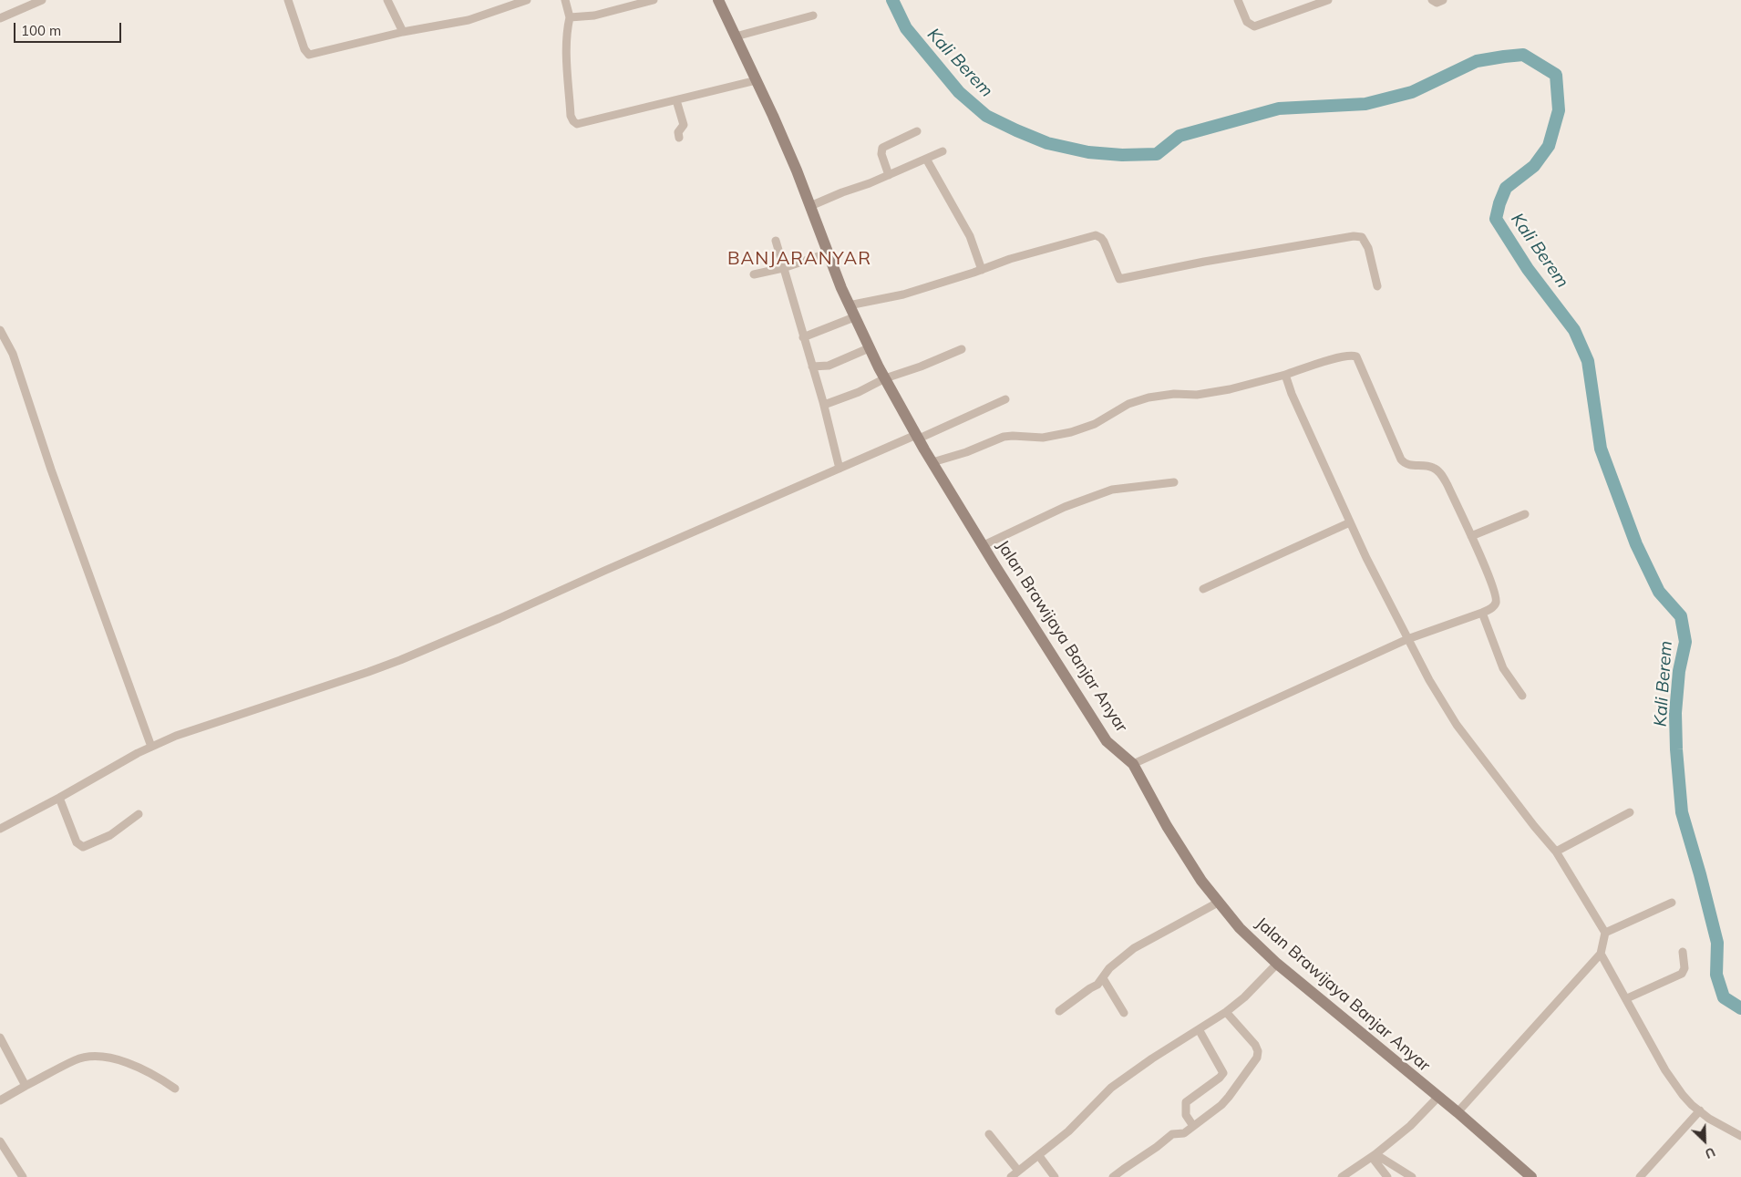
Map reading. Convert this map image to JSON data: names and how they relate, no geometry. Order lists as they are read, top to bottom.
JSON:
{
  "streets": {
    "street": ["Jalan Brawijaya Banjar Anyar"]
  },
  "districts": ["BANJARANYAR"],
  "water": ["Kali Berem"],
  "scale_bar": "100 m",
  "north": "bottom right"
}
